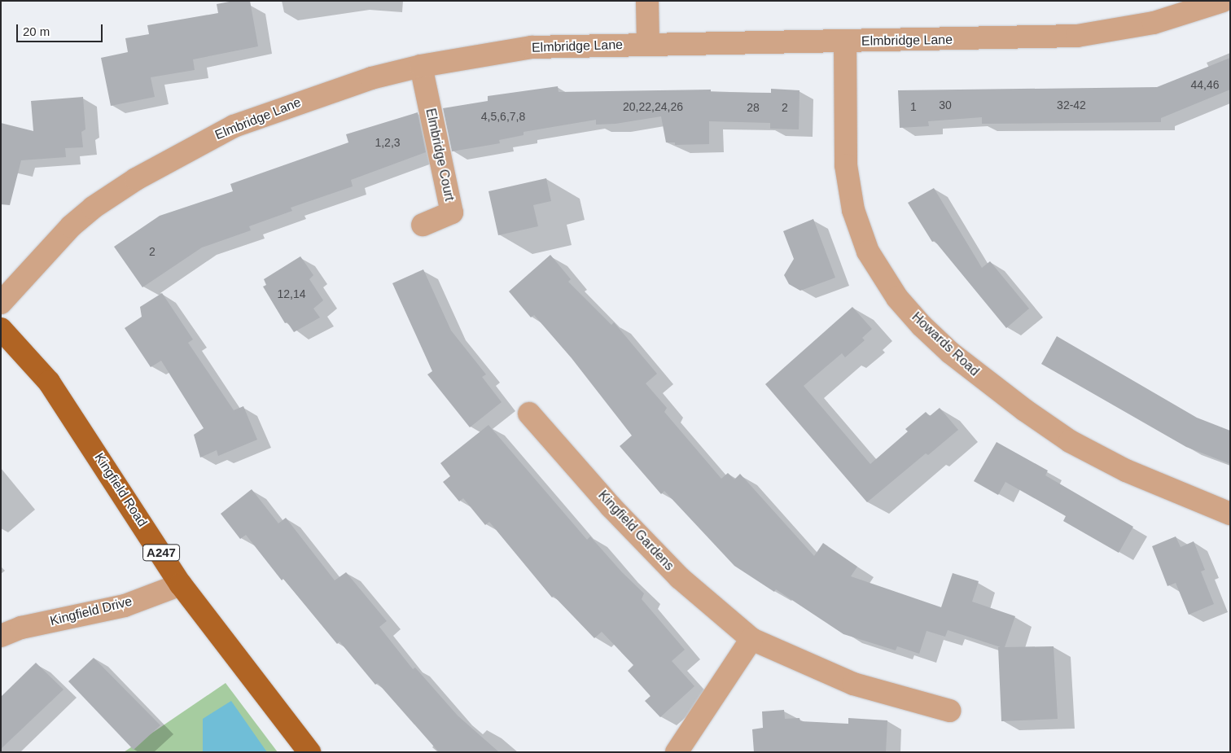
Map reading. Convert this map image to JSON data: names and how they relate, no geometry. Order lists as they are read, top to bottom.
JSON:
{
  "streets": {
    "main road": ["Kingfield Road", "A247"],
    "street": [
      "Elmbridge Lane",
      "Elmbridge Court",
      "Howards Road",
      "Kingfield Gardens",
      "Kingfield Drive"
    ]
  },
  "crossings": [
    ["Elmbridge Lane", "Elmbridge Court"],
    ["Elmbridge Lane", "Howards Road"],
    ["Kingfield Road", "Kingfield Drive"]
  ],
  "house_numbers": [
    "44,46",
    "30",
    "32-42",
    "20,22,24,26",
    "1",
    "28",
    "2",
    "4,5,6,7,8",
    "1,2,3",
    "2",
    "12,14"
  ],
  "scale_bar": "20 m"
}
